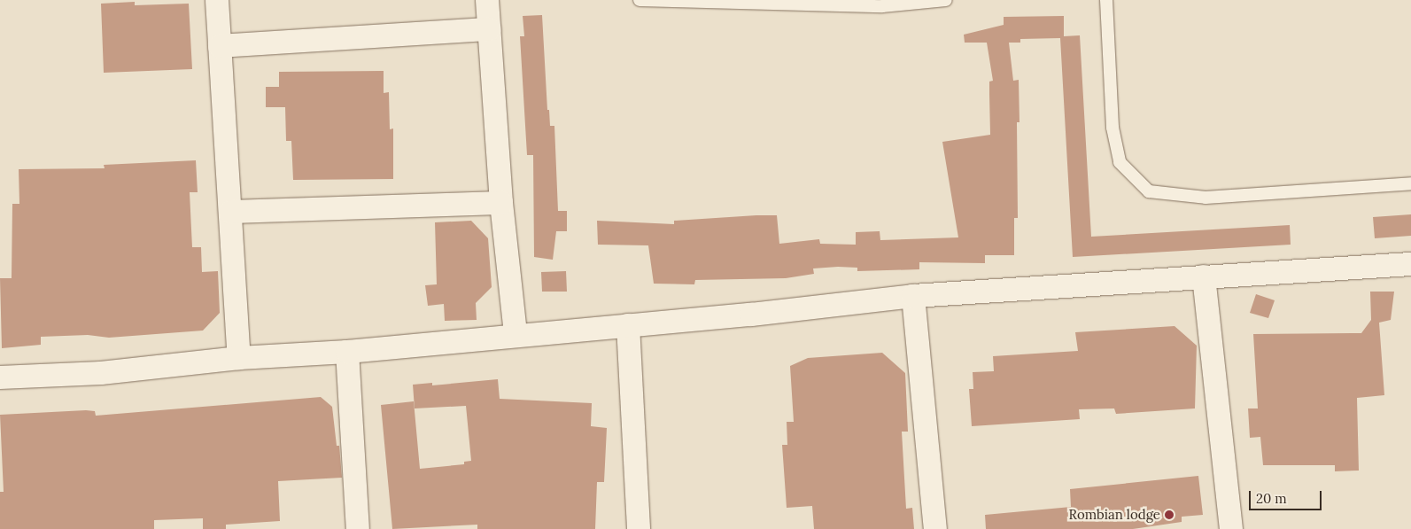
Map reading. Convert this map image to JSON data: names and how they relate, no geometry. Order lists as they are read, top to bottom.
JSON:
{
  "places": ["Rombian lodge"],
  "scale_bar": "20 m"
}
